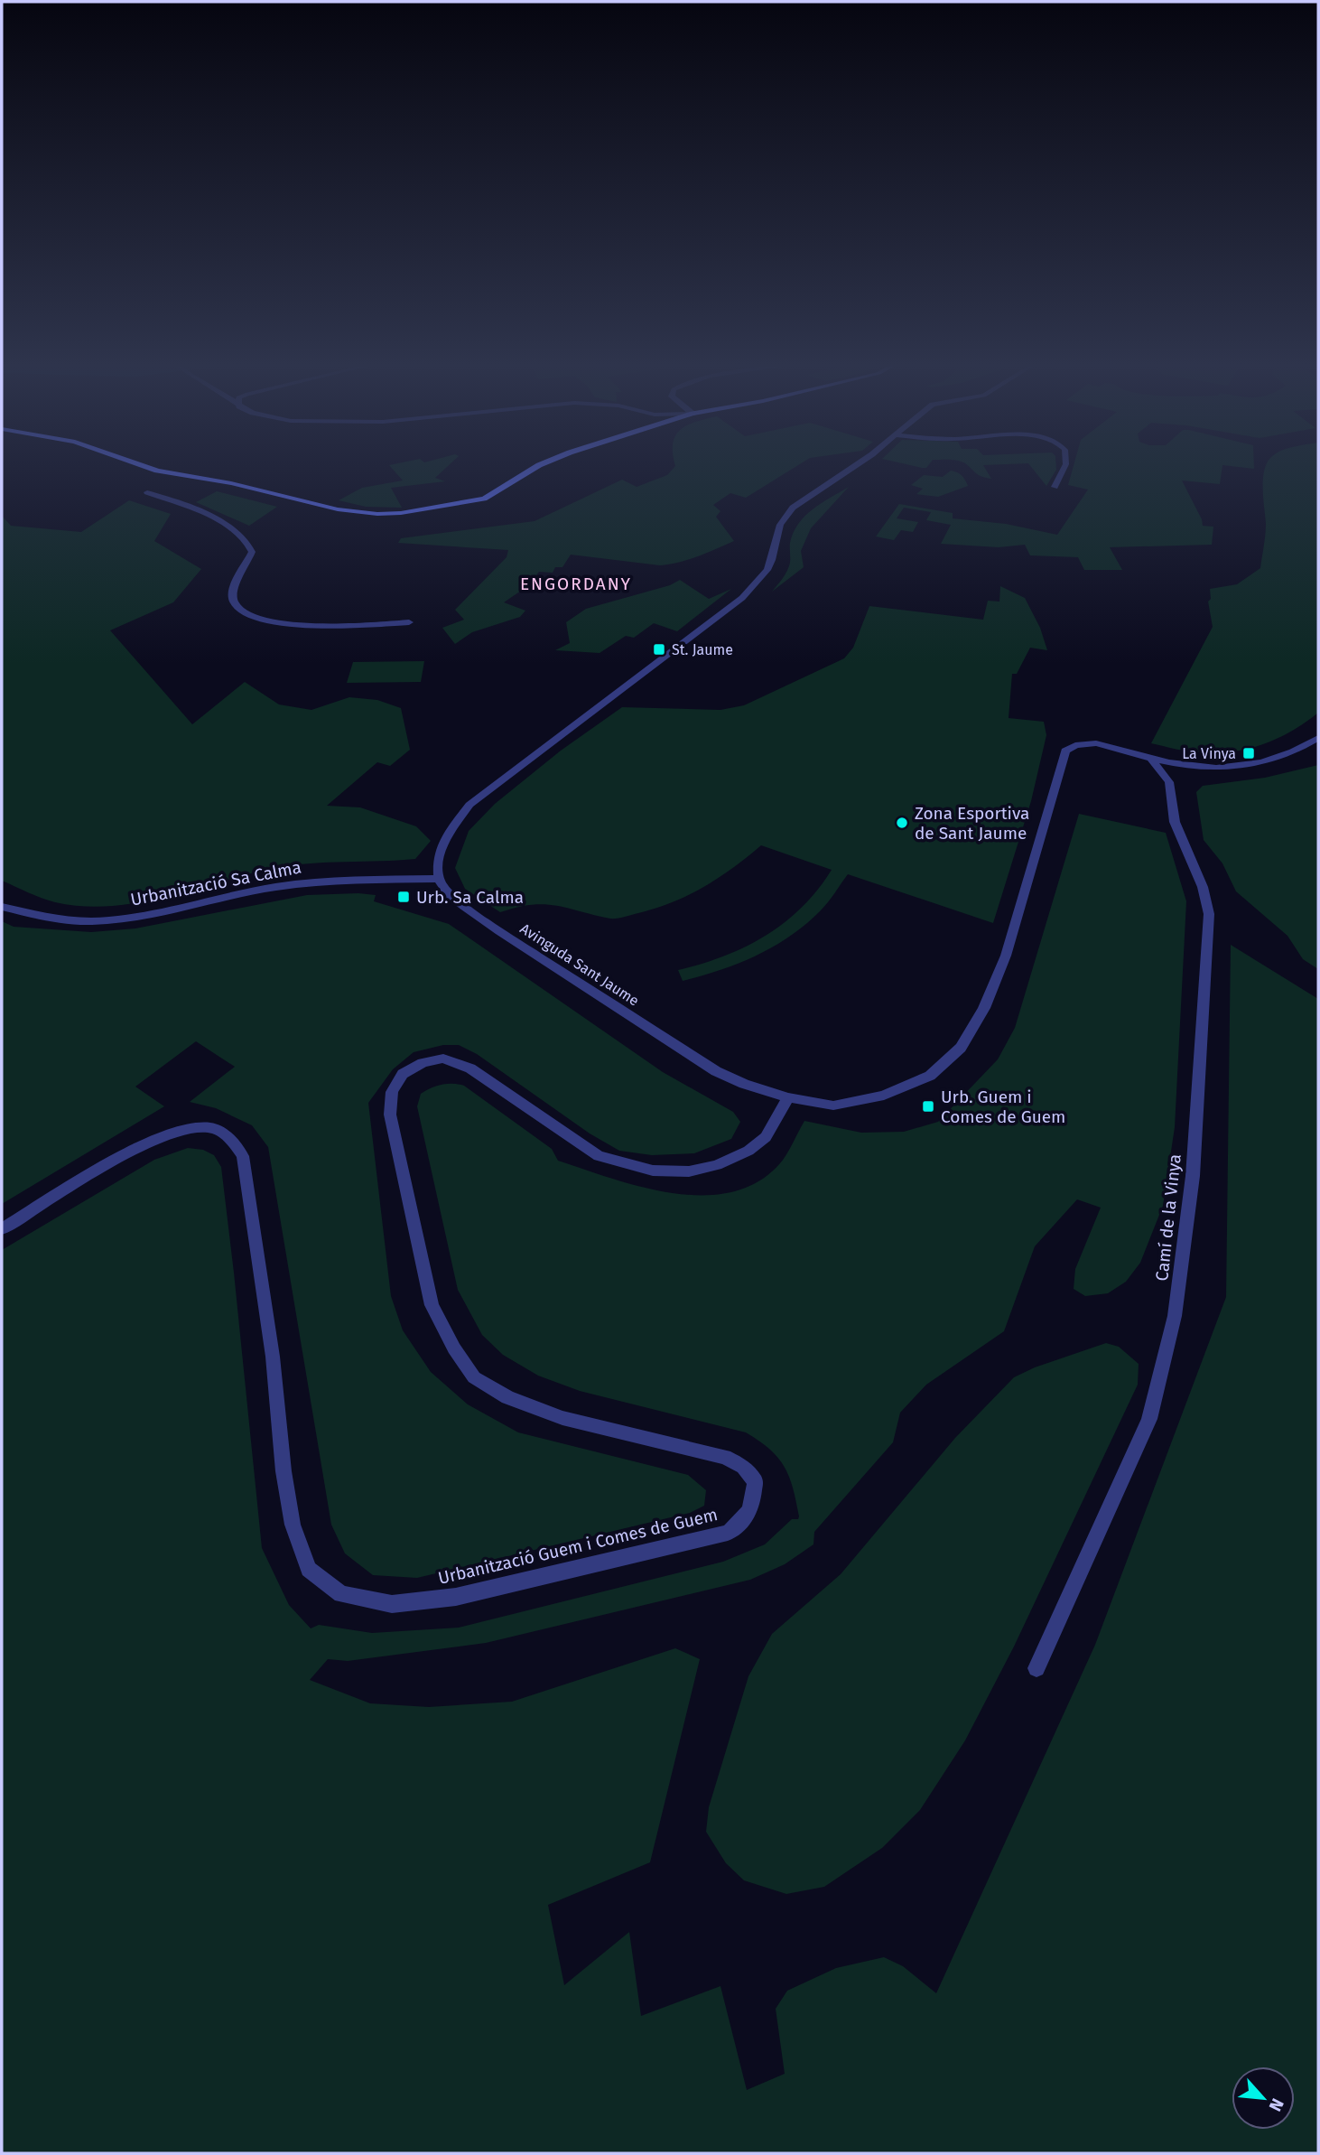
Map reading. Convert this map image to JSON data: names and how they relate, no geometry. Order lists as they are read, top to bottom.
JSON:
{
  "streets": {
    "street": [
      "Urbanització Sa Calma",
      "Avinguda Sant Jaume",
      "Camí de la Vinya",
      "Urbanització Guem i Comes de Guem"
    ]
  },
  "crossings": [
    ["Urbanització Sa Calma", "Avinguda Sant Jaume"],
    ["Avinguda Sant Jaume", "Camí de la Vinya"],
    ["Avinguda Sant Jaume", "Urbanització Guem i Comes de Guem"]
  ],
  "districts": ["ENGORDANY"],
  "places": {
    "transit": [
      "St. Jaume",
      "La Vinya",
      "Urb. Sa Calma",
      "Urb. Guem i Comes de Guem"
    ],
    "other": ["Zona Esportiva de Sant Jaume"]
  },
  "north": "bottom right"
}
